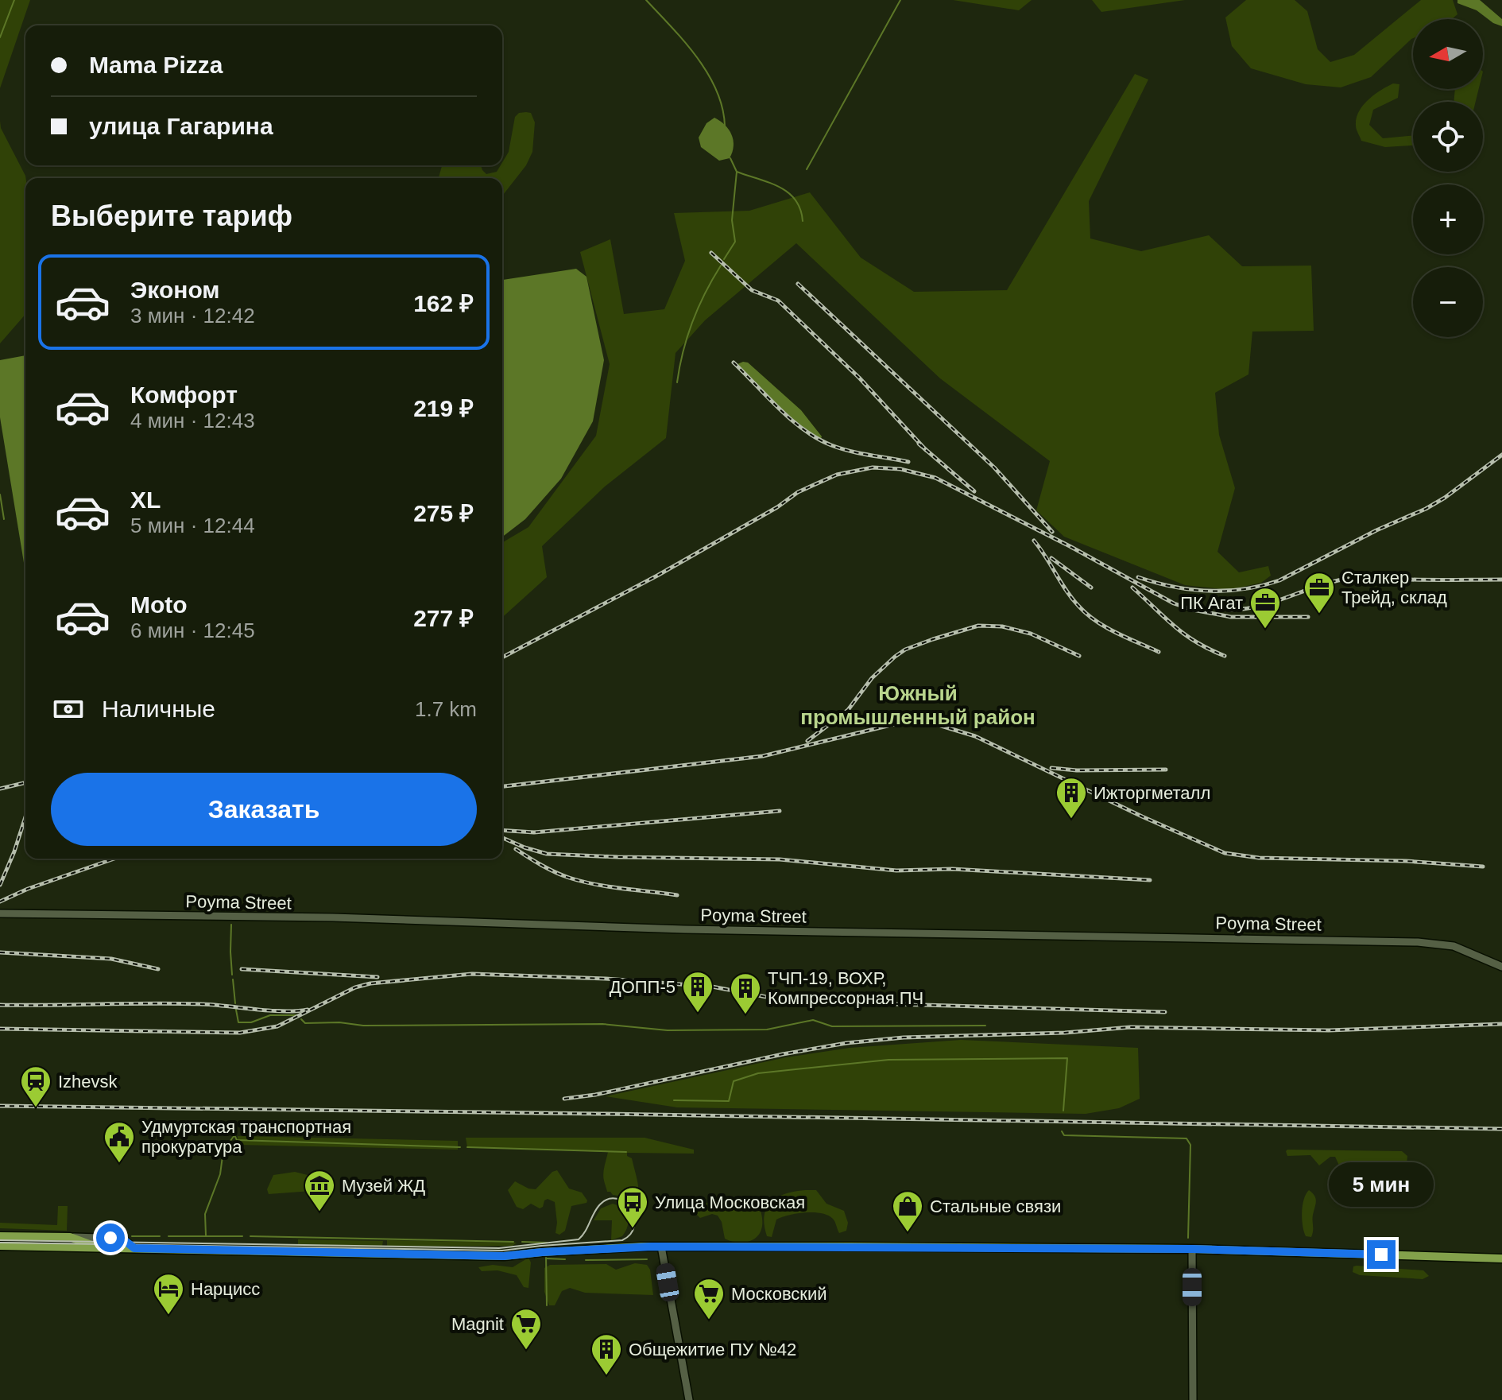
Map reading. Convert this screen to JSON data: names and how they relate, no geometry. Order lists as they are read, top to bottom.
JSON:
{
  "streets": {
    "main road": ["Poyma Street"]
  },
  "districts": ["Южный промышленный район"],
  "places": {
    "office": ["Сталкер Трейд, склад", "ПК Агат"],
    "building": [
      "Ижторгметалл",
      "ДОПП-5",
      "ТЧП-19, ВОХР, Компрессорная ПЧ",
      "Общежитие ПУ №42"
    ],
    "station": ["Izhevsk"],
    "public building": ["Удмуртская транспортная прокуратура"],
    "museum": ["Музей ЖД"],
    "bus stop": ["Улица Московская"],
    "shop": ["Стальные связи"],
    "hotel": ["Нарцисс"],
    "supermarket": ["Московский", "Magnit"]
  },
  "north": "left",
  "page": {
    "map_buttons": ["+", "−"],
    "banner": ["Mama Pizza", "улица Гагарина"],
    "heading": "Выберите тариф",
    "list": [
      {
        "name": "Эконом",
        "note": "3 мин · 12:42",
        "value": "162 ₽"
      },
      {
        "name": "Комфорт",
        "note": "4 мин · 12:43",
        "value": "219 ₽"
      },
      {
        "name": "XL",
        "note": "5 мин · 12:44",
        "value": "275 ₽"
      },
      {
        "name": "Moto",
        "note": "6 мин · 12:45",
        "value": "277 ₽"
      }
    ],
    "pay": ["Наличные", "1.7 km"],
    "buttons": "Заказать",
    "bubble": "5 мин"
  }
}
